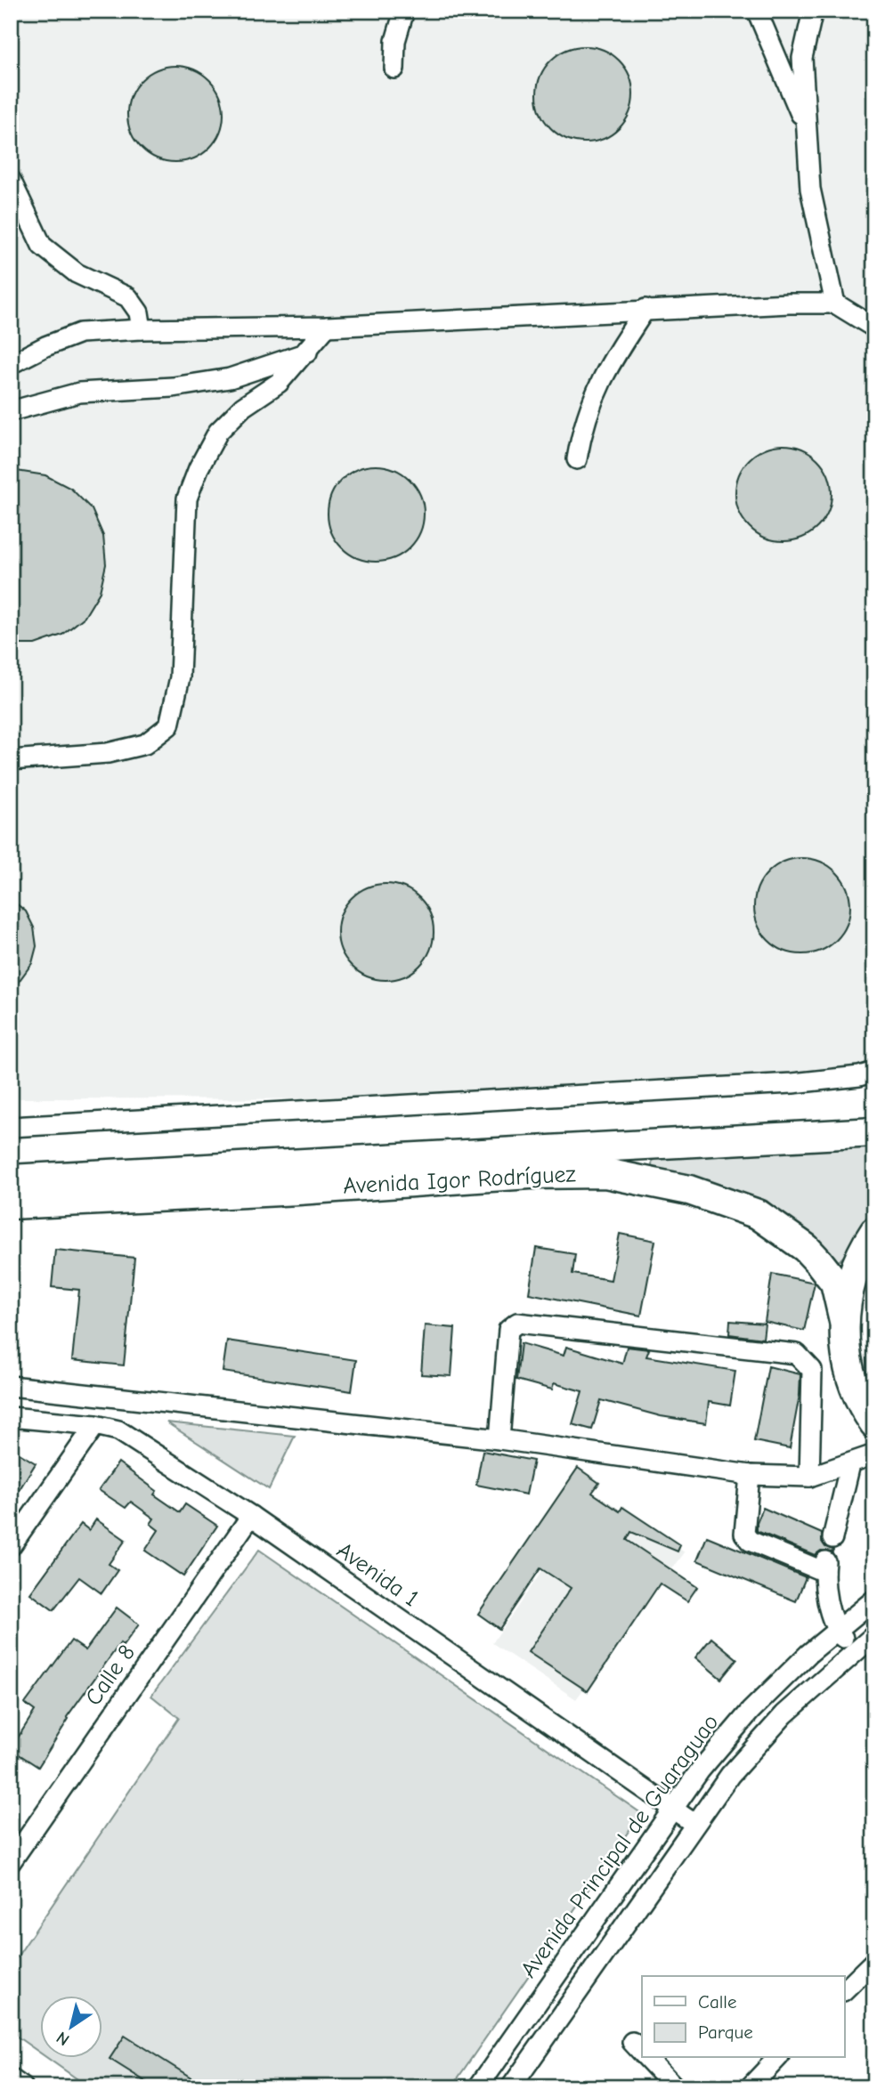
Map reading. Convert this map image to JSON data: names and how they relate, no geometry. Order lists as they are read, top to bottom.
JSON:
{
  "streets": {
    "highway": ["Avenida Igor Rodríguez"],
    "street": ["Avenida 1", "Calle 8", "Avenida Principal de Guaraguao"]
  },
  "crossings": [
    ["Avenida 1", "Calle 8"],
    ["Avenida 1", "Avenida Principal de Guaraguao"]
  ],
  "legend": ["Calle", "Parque"],
  "north": "bottom left"
}
